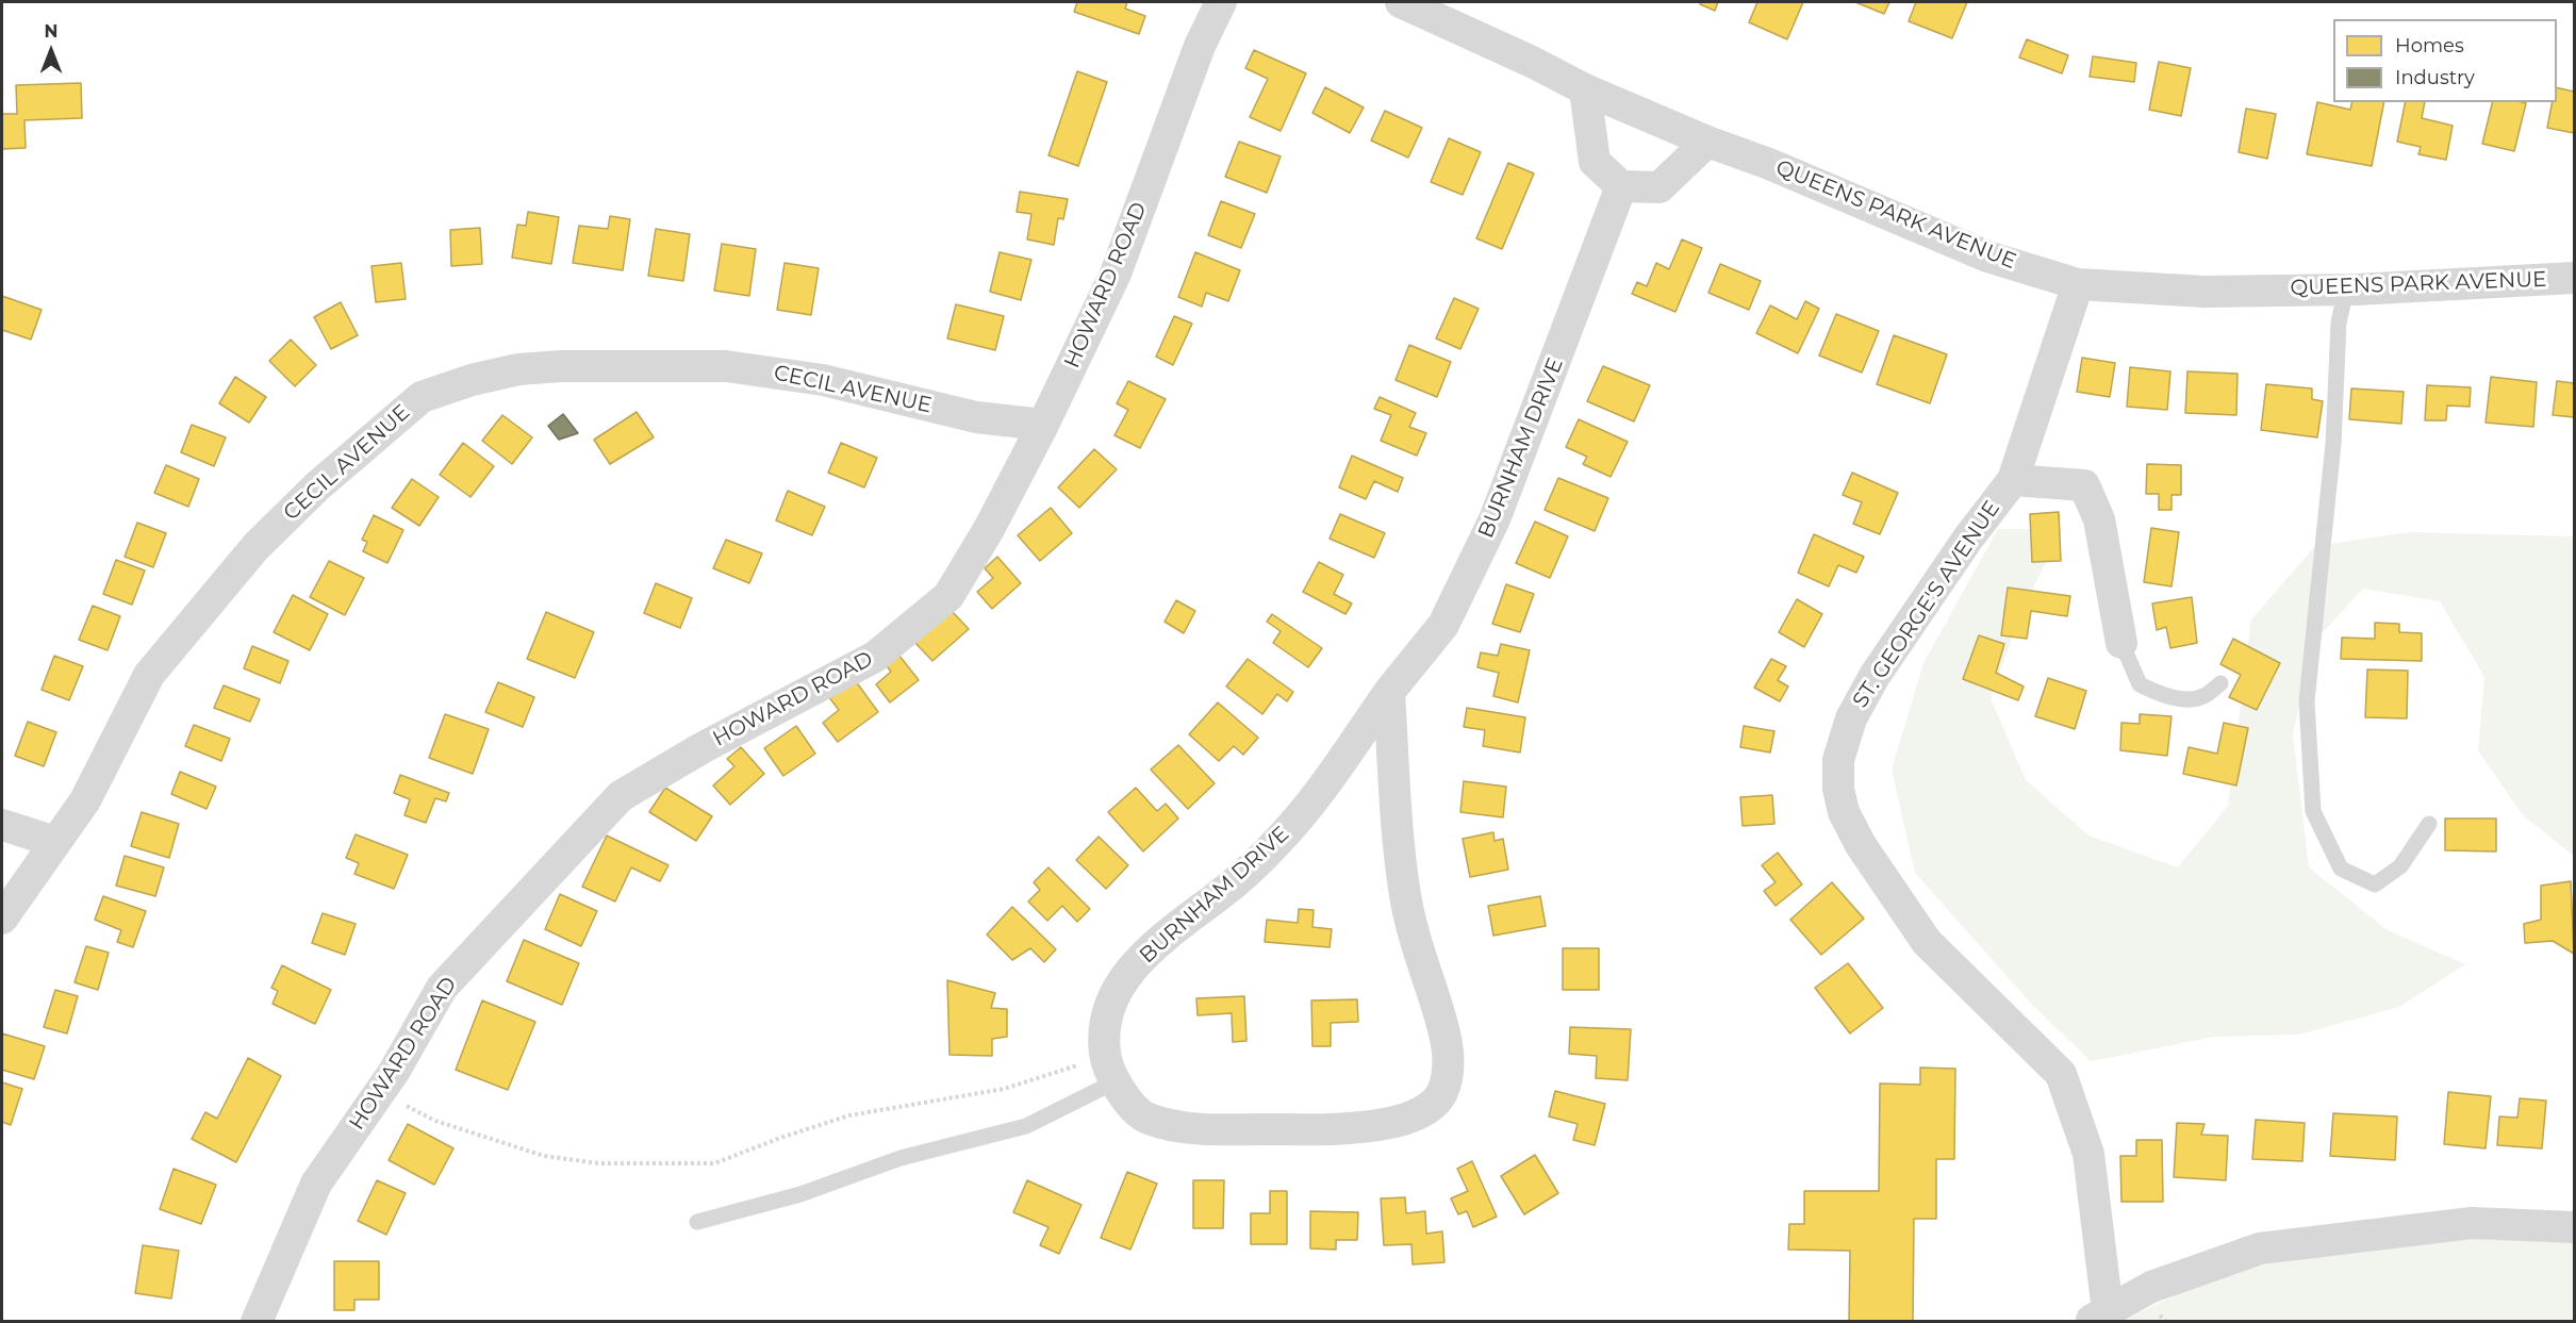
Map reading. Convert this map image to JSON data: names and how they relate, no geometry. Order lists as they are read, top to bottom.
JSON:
{
  "streets": {
    "street": [
      "QUEENS PARK AVENUE",
      "HOWARD ROAD",
      "CECIL AVENUE",
      "BURNHAM DRIVE",
      "ST. GEORGE'S AVENUE"
    ]
  },
  "crossings": [
    ["QUEENS PARK AVENUE", "ST. GEORGE'S AVENUE"],
    ["HOWARD ROAD", "CECIL AVENUE"]
  ],
  "legend": ["Homes", "Industry"],
  "north": "top"
}
